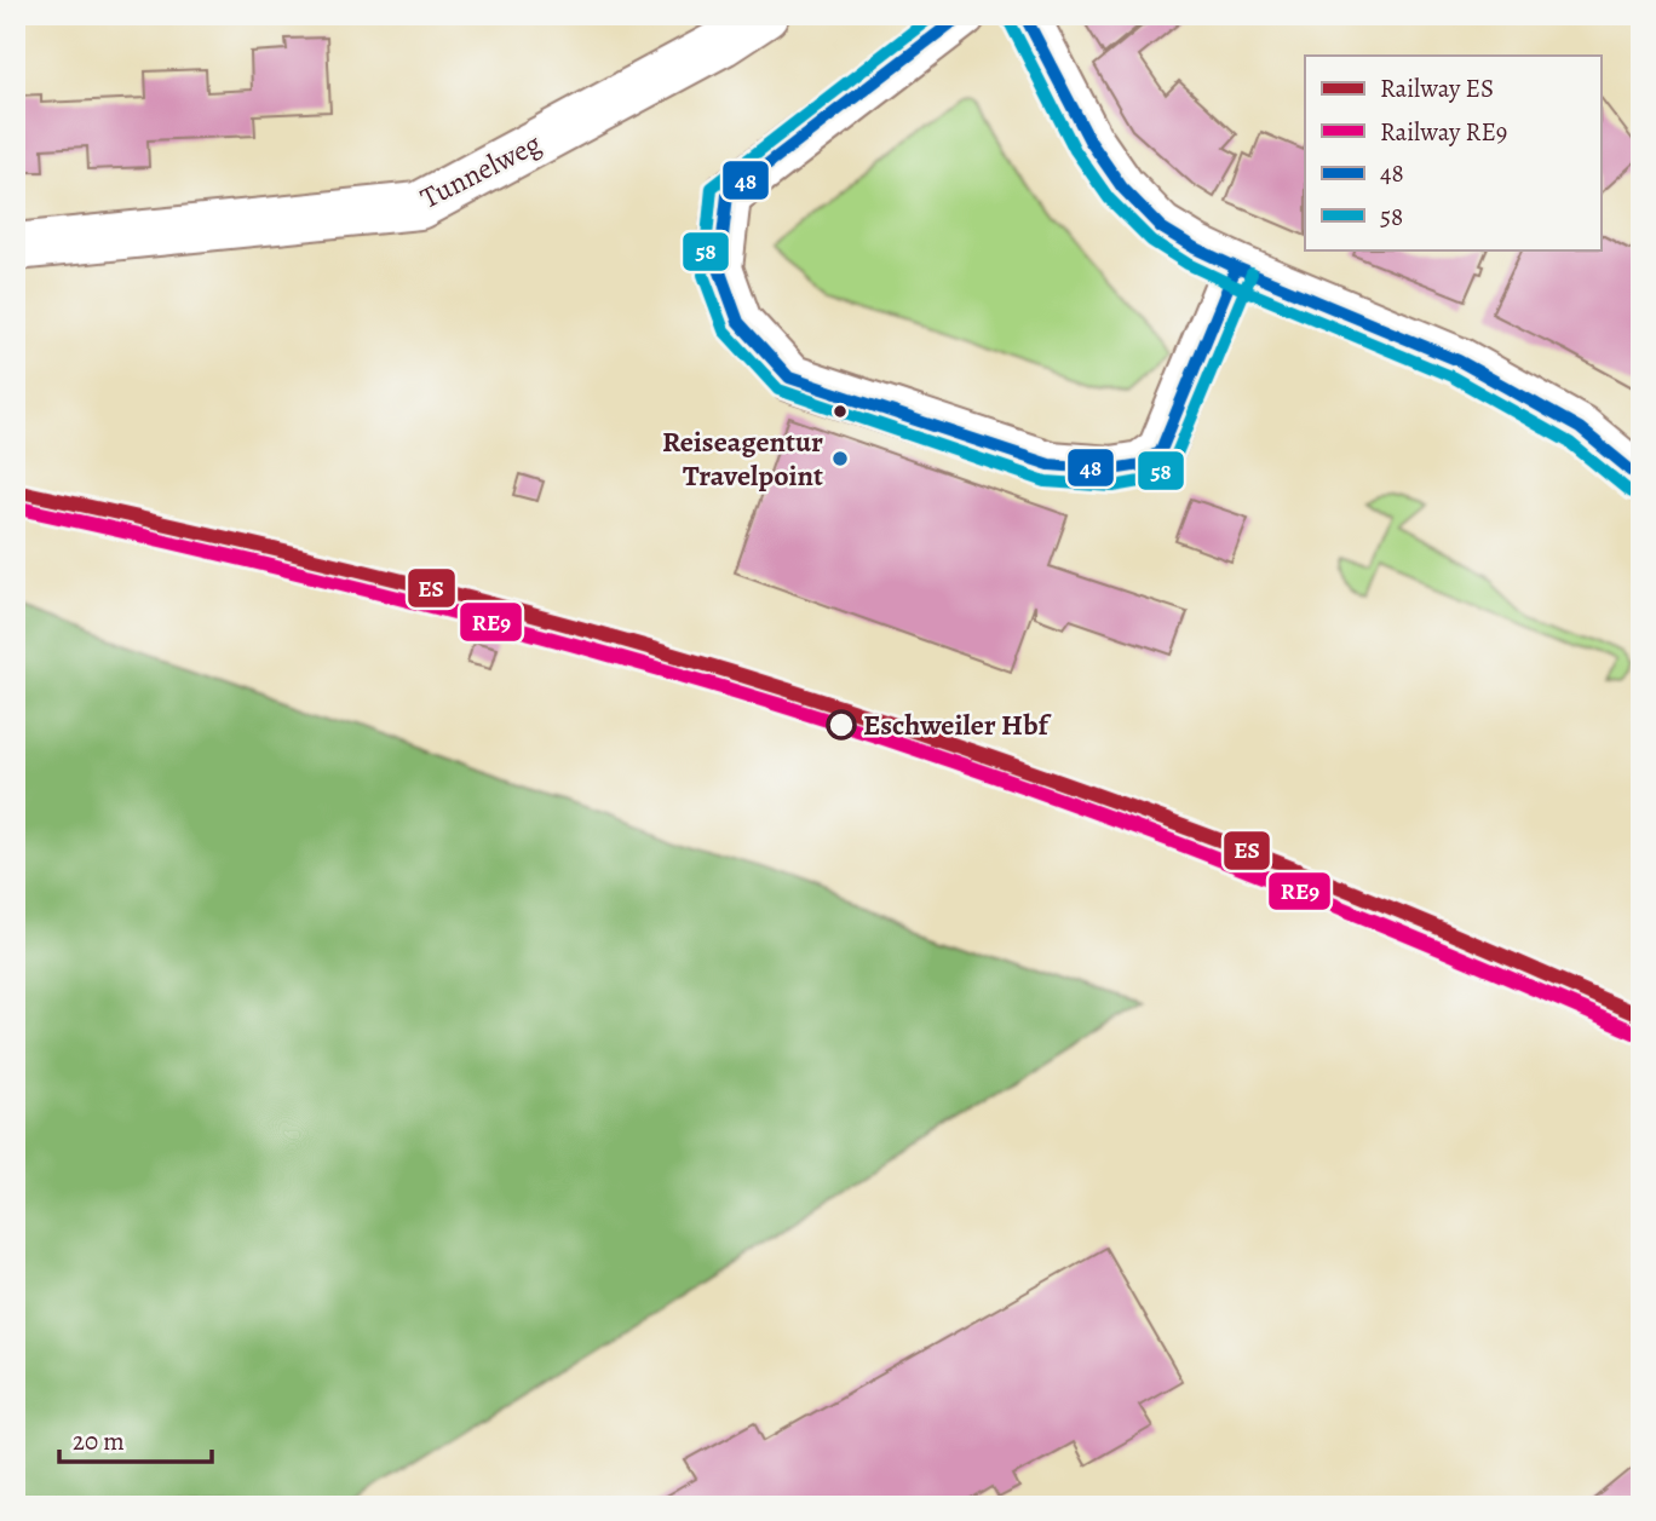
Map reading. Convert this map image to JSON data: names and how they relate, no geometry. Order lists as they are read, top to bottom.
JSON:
{
  "streets": {
    "street": ["Tunnelweg"]
  },
  "places": ["Reiseagentur Travelpoint", "Eschweiler Hbf"],
  "lines": [
    "transit line 48",
    "transit line 58",
    "rail line ES",
    "rail line RE9"
  ],
  "legend": [
    "Railway ES",
    "Railway RE9",
    "48",
    "58"
  ],
  "scale_bar": "20 m"
}
